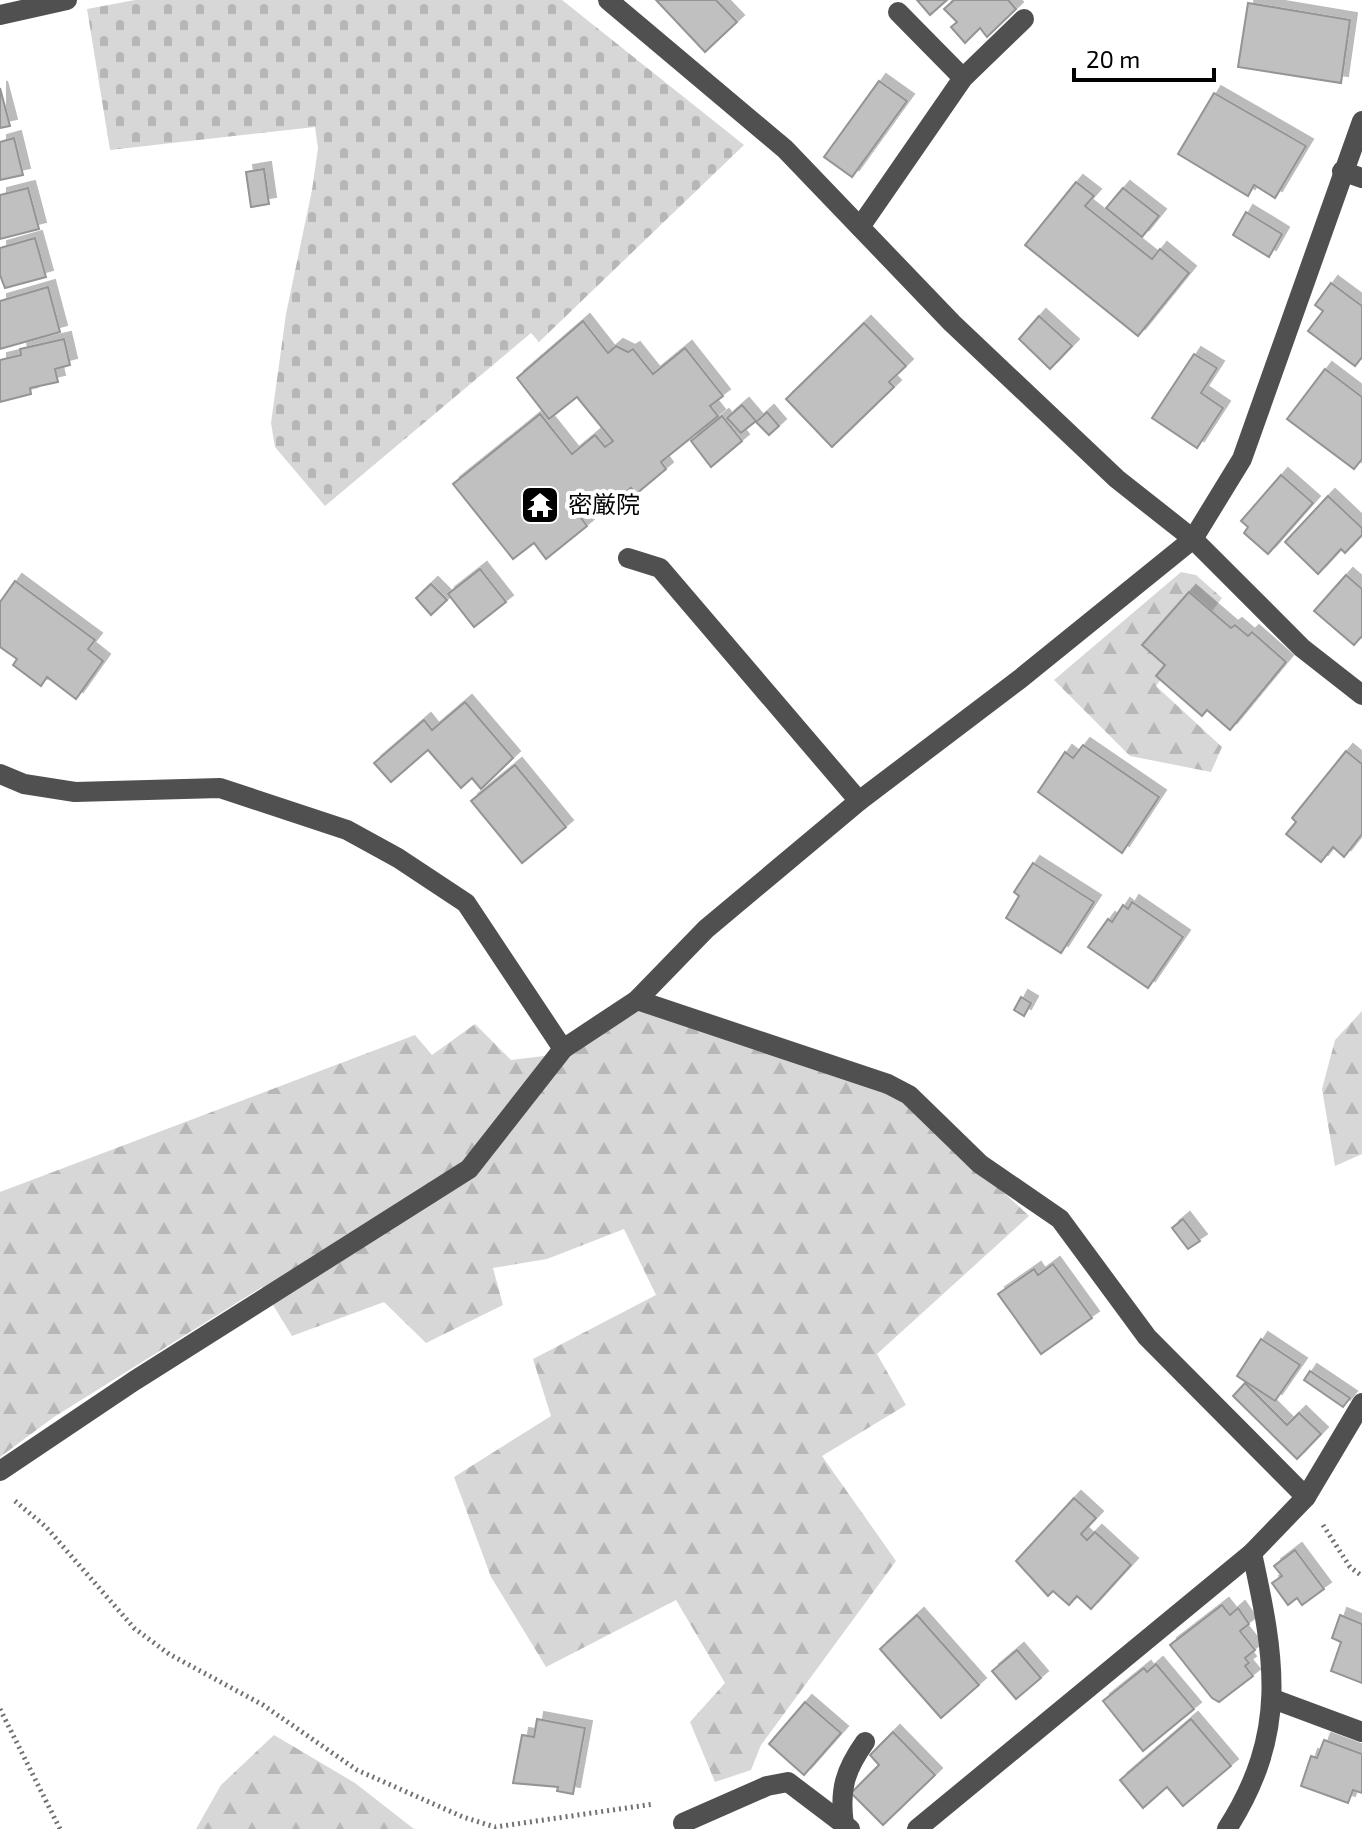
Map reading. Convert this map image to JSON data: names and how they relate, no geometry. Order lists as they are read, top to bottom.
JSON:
{
  "places": {
    "temple": ["密厳院"]
  },
  "scale_bar": "20 m"
}
